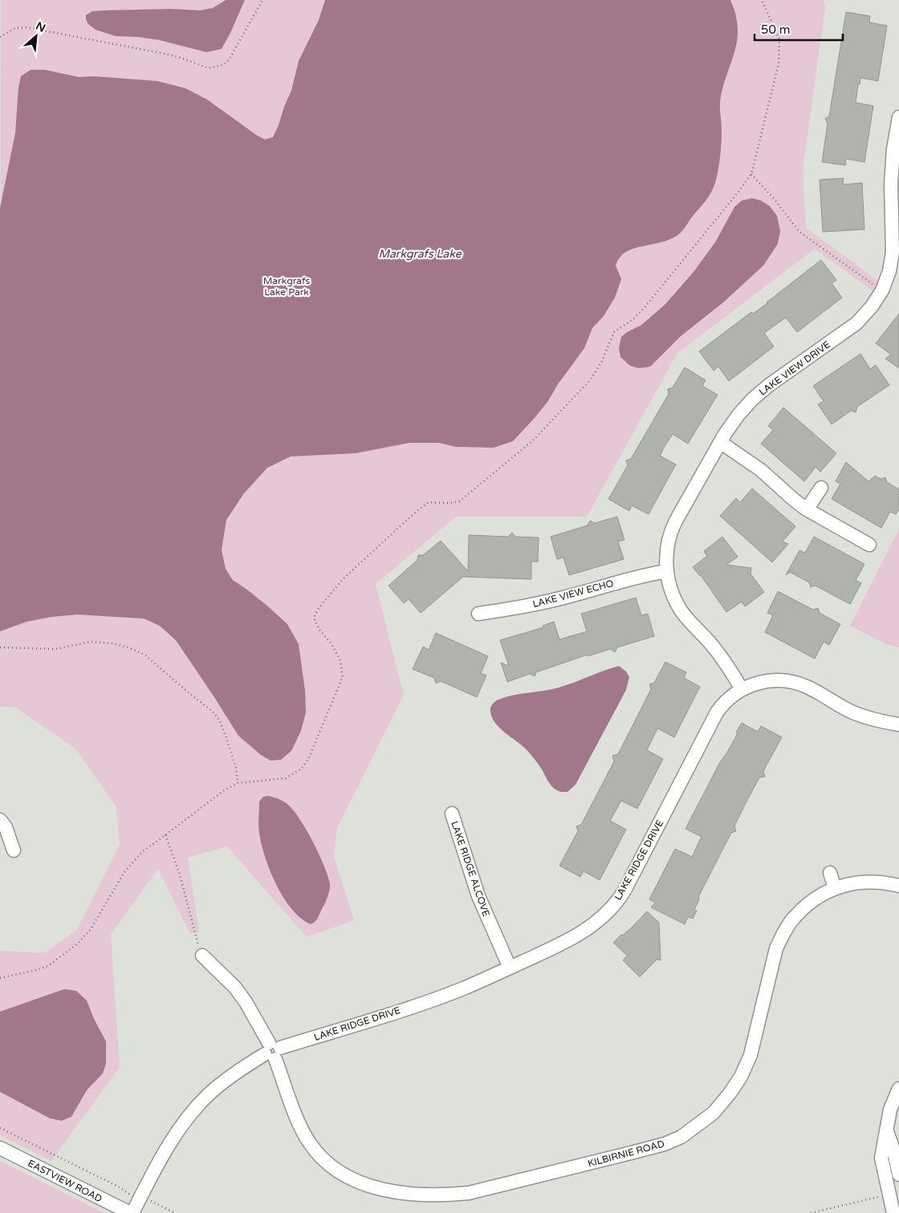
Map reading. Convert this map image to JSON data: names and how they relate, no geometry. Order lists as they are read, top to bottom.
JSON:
{
  "streets": {
    "street": [
      "LAKE VIEW DRIVE",
      "LAKE VIEW ECHO",
      "LAKE RIDGE DRIVE",
      "LAKE RIDGE ALCOVE",
      "KILBIRNIE ROAD",
      "EASTVIEW ROAD"
    ]
  },
  "crossings": [
    ["LAKE VIEW DRIVE", "LAKE VIEW ECHO"],
    ["LAKE VIEW DRIVE", "LAKE RIDGE DRIVE"],
    ["LAKE RIDGE DRIVE", "LAKE RIDGE ALCOVE"],
    ["LAKE RIDGE DRIVE", "KILBIRNIE ROAD"],
    ["LAKE RIDGE DRIVE", "EASTVIEW ROAD"]
  ],
  "water": ["Markgrafs Lake"],
  "parks": ["Markgrafs Lake Park"],
  "scale_bar": "50 m",
  "north": "top right"
}
